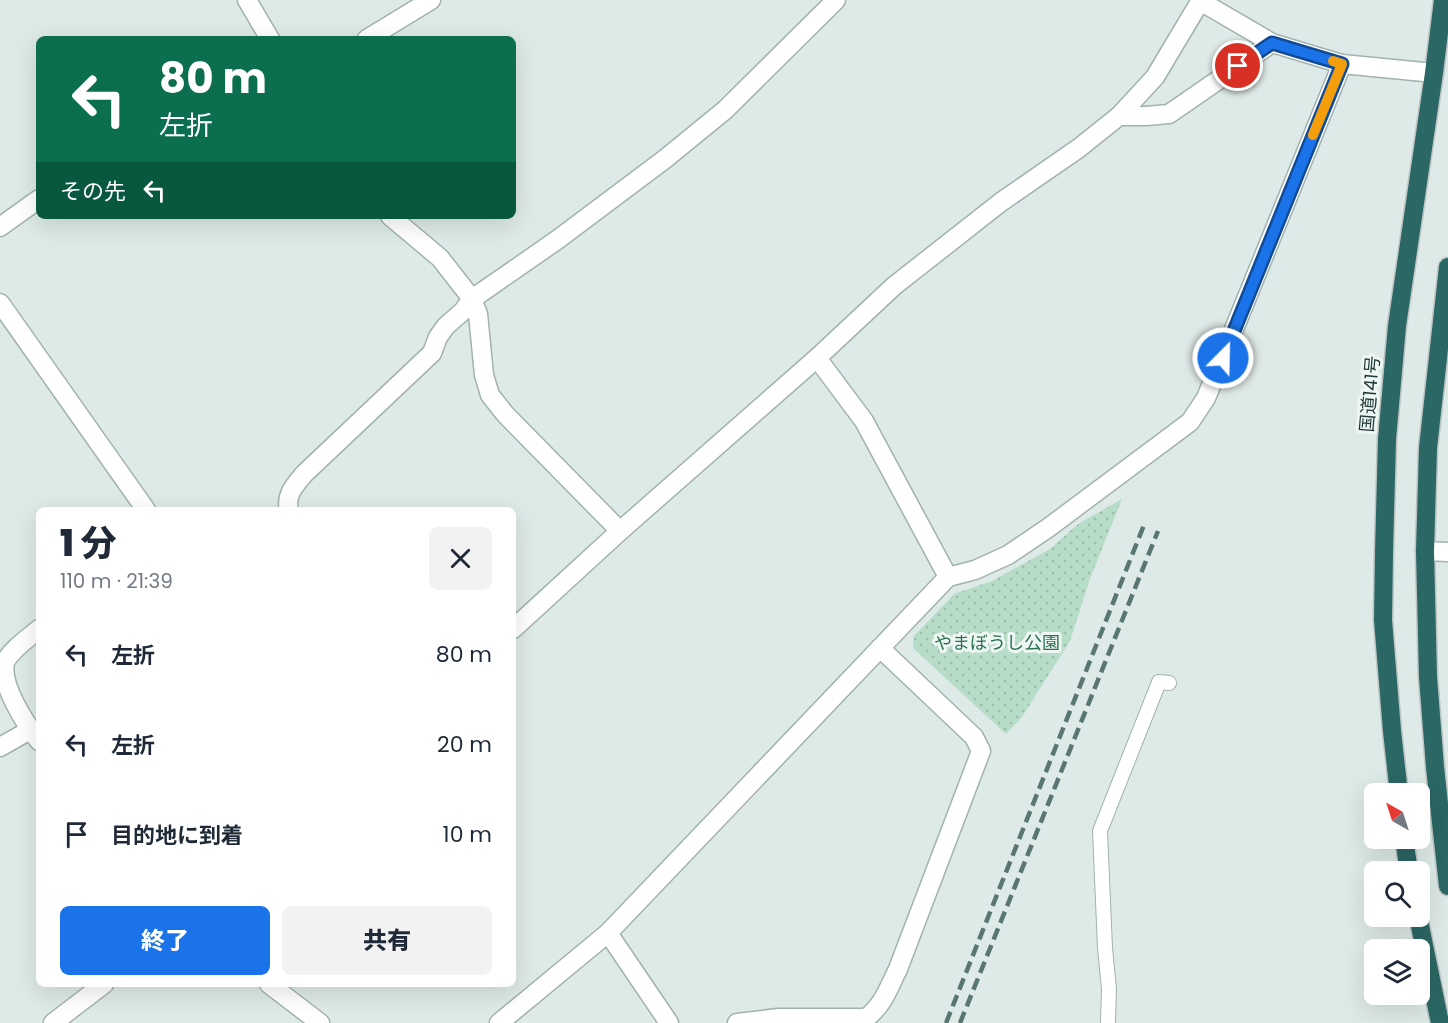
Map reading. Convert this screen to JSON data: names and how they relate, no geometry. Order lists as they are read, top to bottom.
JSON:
{
  "streets": {
    "highway": ["国道141号"]
  },
  "parks": ["やまぼうし公園"],
  "north": "top left",
  "page": {
    "turn": ["80 m", "左折"],
    "then": "その先",
    "heading": ["1 分", "110 m · 21:39"],
    "list": [
      {
        "name": "左折",
        "value": "80 m"
      },
      {
        "name": "左折",
        "value": "20 m"
      },
      {
        "name": "目的地に到着",
        "value": "10 m"
      }
    ],
    "buttons": ["終了", "共有"]
  }
}
